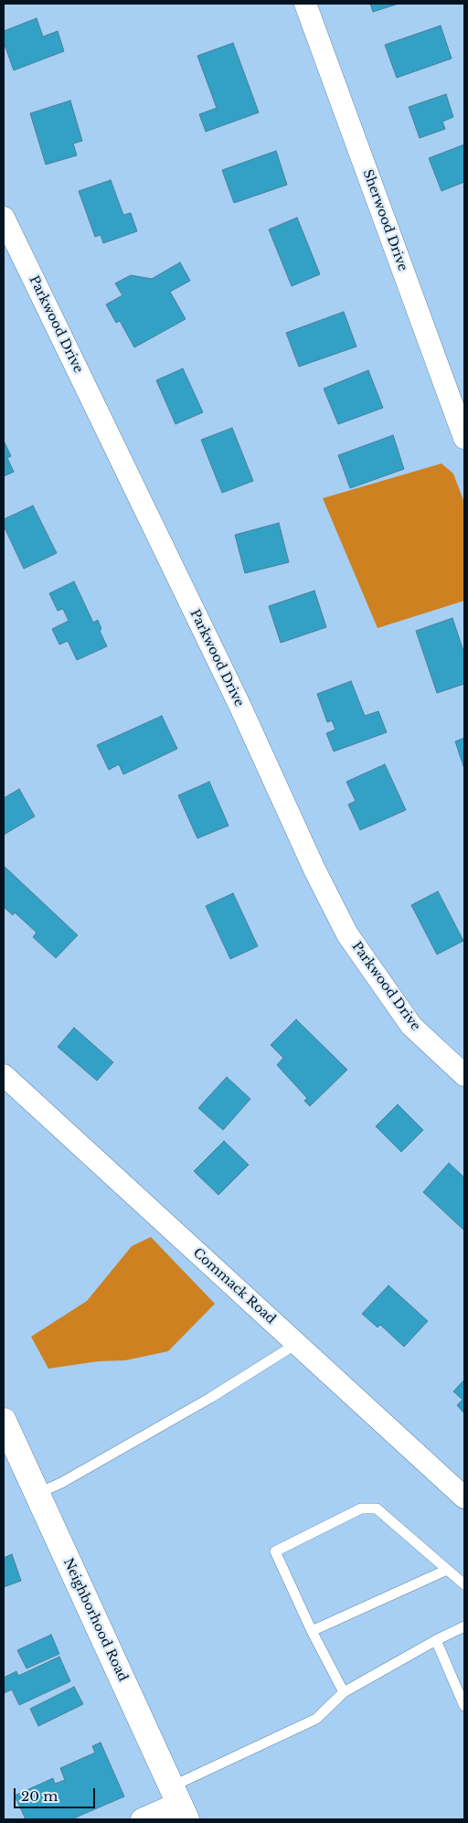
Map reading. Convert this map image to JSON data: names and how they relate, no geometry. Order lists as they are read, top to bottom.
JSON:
{
  "streets": {
    "main road": ["Neighborhood Road"],
    "street": ["Sherwood Drive", "Parkwood Drive", "Commack Road"]
  },
  "scale_bar": "20 m"
}
